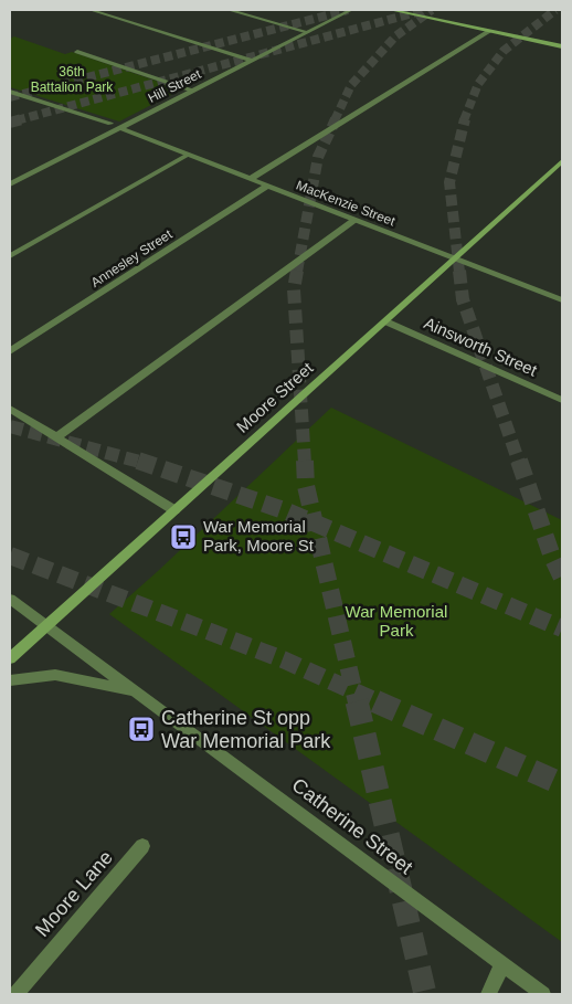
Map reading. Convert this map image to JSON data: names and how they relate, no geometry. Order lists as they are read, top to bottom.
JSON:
{
  "streets": {
    "main road": ["Moore Street"],
    "street": [
      "Hill Street",
      "MacKenzie Street",
      "Annesley Street",
      "Ainsworth Street",
      "Catherine Street",
      "Moore Lane"
    ]
  },
  "crossings": [
    ["Hill Street", "MacKenzie Street"],
    ["MacKenzie Street", "Annesley Street"],
    ["MacKenzie Street", "Moore Street"],
    ["Ainsworth Street", "Moore Street"],
    ["Moore Street", "Catherine Street"]
  ],
  "parks": ["36th Battalion Park", "War Memorial Park"],
  "places": {
    "bus stop": ["War Memorial Park, Moore St", "Catherine St opp War Memorial Park"]
  }
}
